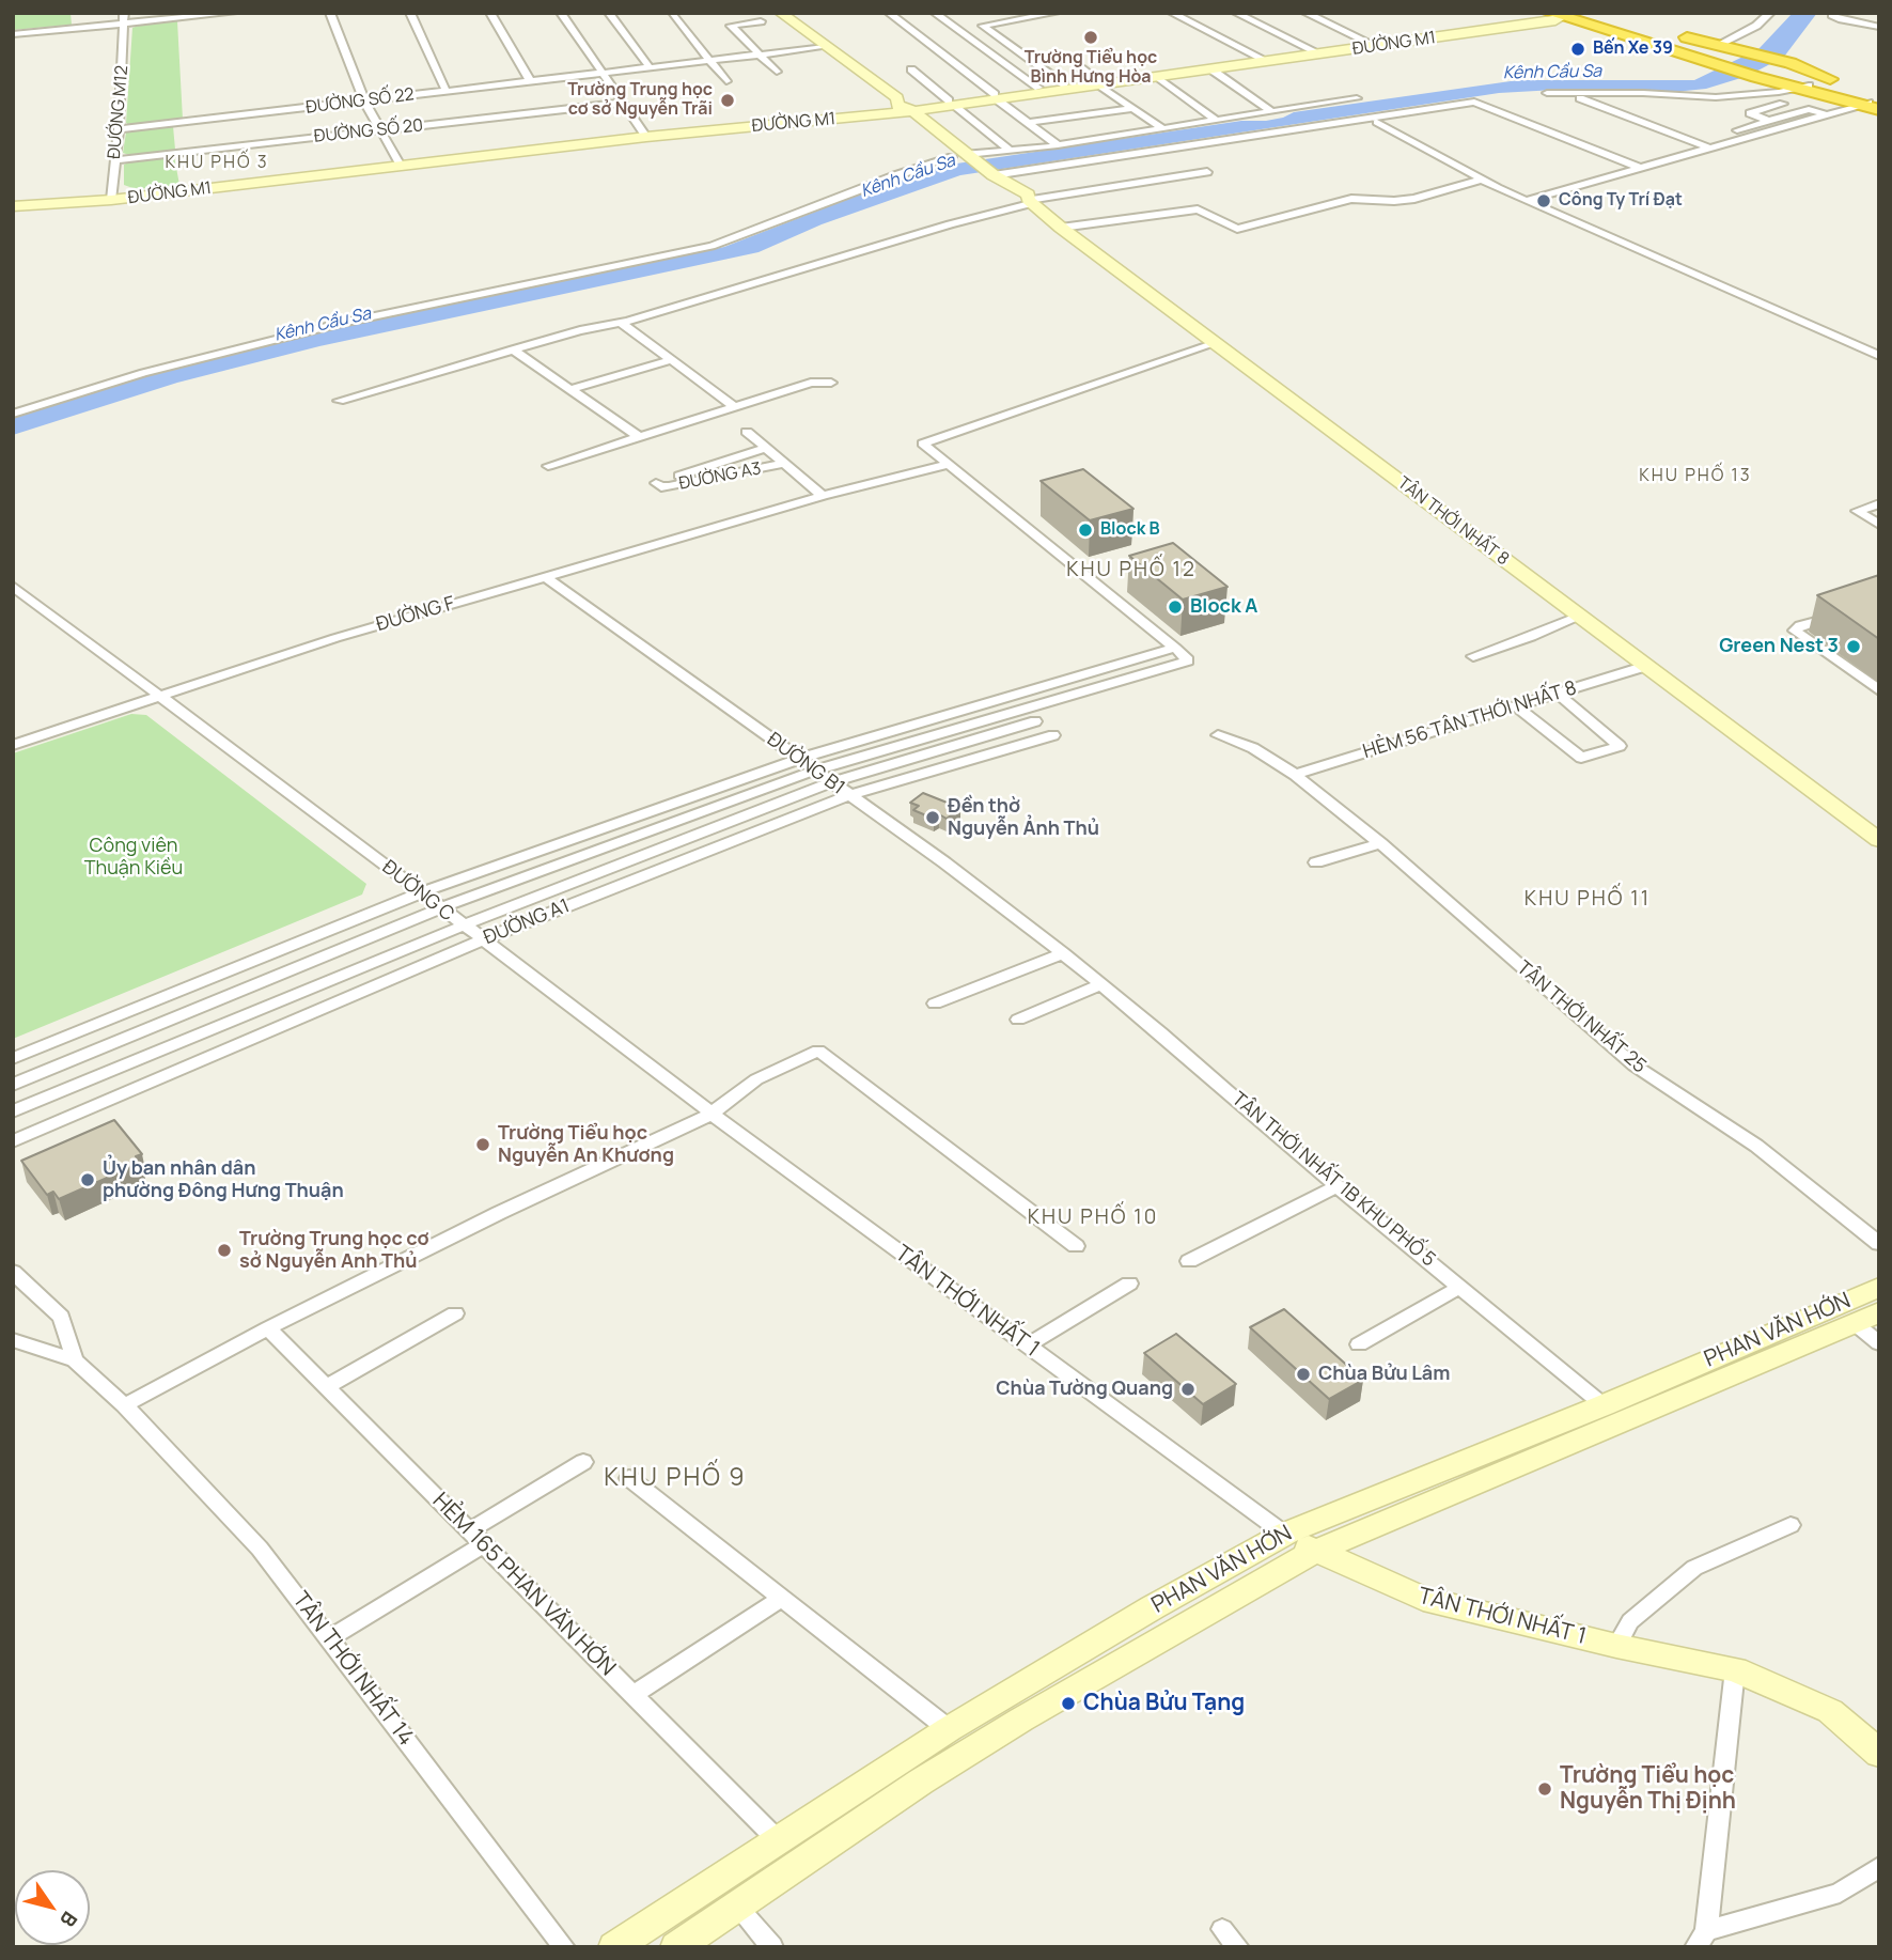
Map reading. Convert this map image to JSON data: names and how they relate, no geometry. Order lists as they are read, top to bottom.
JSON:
{
  "streets": {
    "street": [
      "ĐƯỜNG M1",
      "ĐƯỜNG SỐ 22",
      "ĐƯỚNG M12",
      "ĐƯỜNG SỐ 20",
      "ĐƯỜNG A3",
      "TÂN THỚI NHẤT 8",
      "ĐƯỜNG F",
      "HẺM 56 TÂN THỚI NHẤT 8",
      "ĐƯỜNG B1",
      "ĐƯỜNG C",
      "ĐƯỜNG A1",
      "TÂN THỚI NHẤT 25",
      "TÂN THỚI NHẤT 1B KHU PHỐ 5",
      "TÂN THỚI NHẤT 1",
      "PHAN VĂN HỚN",
      "HẺM 165 PHAN VĂN HỚN",
      "TÂN THỚI NHẤT 14"
    ]
  },
  "crossings": [
    ["ĐƯỜNG M1", "ĐƯỚNG M12"],
    ["ĐƯỜNG M1", "TÂN THỚI NHẤT 8"],
    ["ĐƯỜNG SỐ 22", "ĐƯỚNG M12"],
    ["ĐƯỜNG SỐ 22", "TÂN THỚI NHẤT 8"],
    ["ĐƯỚNG M12", "ĐƯỜNG SỐ 20"],
    ["TÂN THỚI NHẤT 8", "HẺM 56 TÂN THỚI NHẤT 8"],
    ["ĐƯỜNG F", "ĐƯỜNG B1"],
    ["ĐƯỜNG F", "ĐƯỜNG C"],
    ["HẺM 56 TÂN THỚI NHẤT 8", "TÂN THỚI NHẤT 25"],
    ["ĐƯỜNG B1", "ĐƯỜNG A1"],
    ["ĐƯỜNG B1", "TÂN THỚI NHẤT 1B KHU PHỐ 5"],
    ["ĐƯỜNG C", "ĐƯỜNG A1"],
    ["ĐƯỜNG C", "TÂN THỚI NHẤT 1"],
    ["TÂN THỚI NHẤT 1B KHU PHỐ 5", "PHAN VĂN HỚN"],
    ["TÂN THỚI NHẤT 1", "PHAN VĂN HỚN"],
    ["PHAN VĂN HỚN", "HẺM 165 PHAN VĂN HỚN"]
  ],
  "districts": [
    "KHU PHỐ 3",
    "KHU PHỐ 13",
    "KHU PHỐ 12",
    "KHU PHỐ 11",
    "KHU PHỐ 10",
    "KHU PHỐ 9"
  ],
  "water": ["Kênh Cầu Sa"],
  "parks": ["Công viên Thuận Kiều"],
  "places": [
    "Trường Tiểu học Bình Hưng Hòa",
    "Bến Xe 39",
    "Trường Trung học cơ sở Nguyễn Trãi",
    "Công Ty Trí Đạt",
    "Block B",
    "Block A",
    "Green Nest 3",
    "Đền thờ Nguyễn Ảnh Thủ",
    "Trường Tiểu học Nguyễn An Khương",
    "Ủy ban nhân dân phường Đông Hưng Thuận",
    "Trường Trung học cơ sở Nguyễn Anh Thủ",
    "Chùa Bửu Lâm",
    "Chùa Tường Quang",
    "Chùa Bửu Tạng",
    "Trường Tiểu học Nguyễn Thị Định"
  ],
  "north": "bottom right"
}
